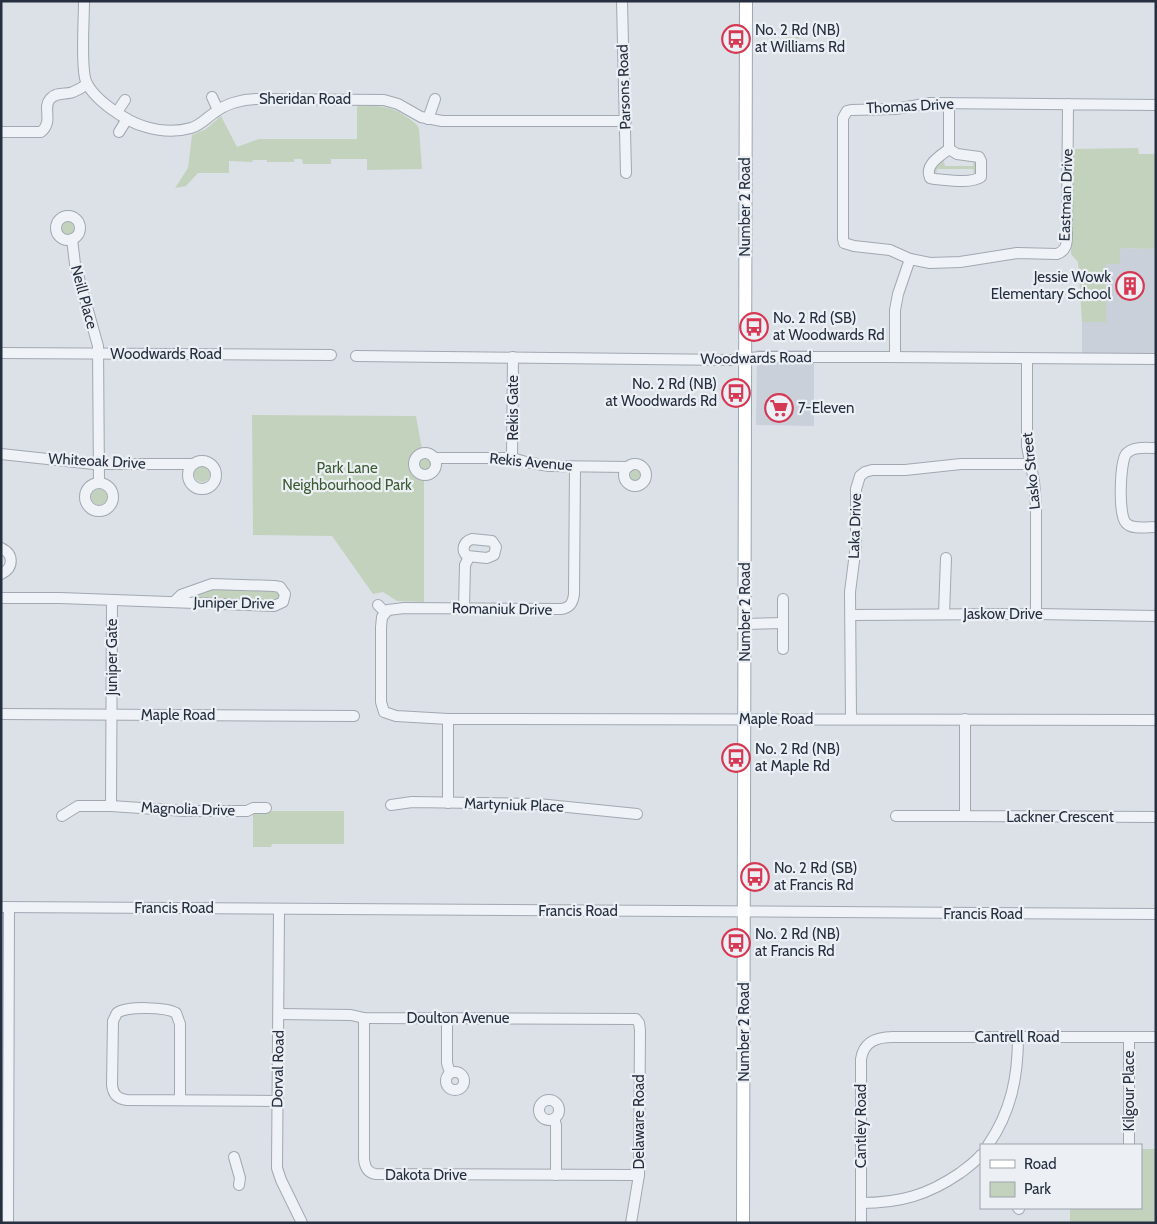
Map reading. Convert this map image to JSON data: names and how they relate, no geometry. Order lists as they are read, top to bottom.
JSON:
{
  "streets": {
    "main road": ["Number 2 Road"],
    "street": [
      "Parsons Road",
      "Sheridan Road",
      "Thomas Drive",
      "Eastman Drive",
      "Neill Place",
      "Woodwards Road",
      "Rekis Gate",
      "Whiteoak Drive",
      "Rekis Avenue",
      "Lasko Street",
      "Laka Drive",
      "Juniper Drive",
      "Romaniuk Drive",
      "Jaskow Drive",
      "Juniper Gate",
      "Maple Road",
      "Martyniuk Place",
      "Magnolia Drive",
      "Lackner Crescent",
      "Francis Road",
      "Doulton Avenue",
      "Cantrell Road",
      "Dorval Road",
      "Kilgour Place",
      "Delaware Road",
      "Cantley Road",
      "Dakota Drive"
    ]
  },
  "crossings": [
    ["Parsons Road", "Sheridan Road"],
    ["Thomas Drive", "Eastman Drive"],
    ["Number 2 Road", "Woodwards Road"],
    ["Number 2 Road", "Maple Road"],
    ["Number 2 Road", "Francis Road"],
    ["Neill Place", "Woodwards Road"],
    ["Neill Place", "Whiteoak Drive"],
    ["Woodwards Road", "Rekis Gate"],
    ["Woodwards Road", "Lasko Street"],
    ["Rekis Gate", "Rekis Avenue"],
    ["Rekis Avenue", "Romaniuk Drive"],
    ["Lasko Street", "Laka Drive"],
    ["Lasko Street", "Jaskow Drive"],
    ["Laka Drive", "Jaskow Drive"],
    ["Laka Drive", "Maple Road"],
    ["Juniper Drive", "Juniper Gate"],
    ["Romaniuk Drive", "Maple Road"],
    ["Juniper Gate", "Maple Road"],
    ["Francis Road", "Dorval Road"],
    ["Doulton Avenue", "Dorval Road"],
    ["Doulton Avenue", "Delaware Road"],
    ["Doulton Avenue", "Dakota Drive"],
    ["Cantrell Road", "Kilgour Place"],
    ["Cantrell Road", "Cantley Road"],
    ["Delaware Road", "Dakota Drive"]
  ],
  "parks": ["Park Lane Neighbourhood Park"],
  "places": {
    "bus stop": [
      "No. 2 Rd (NB) at Williams Rd",
      "No. 2 Rd (SB) at Woodwards Rd",
      "No. 2 Rd (NB) at Woodwards Rd",
      "No. 2 Rd (NB) at Maple Rd",
      "No. 2 Rd (SB) at Francis Rd",
      "No. 2 Rd (NB) at Francis Rd"
    ],
    "building": ["Jessie Wowk Elementary School"],
    "supermarket": ["7-Eleven"]
  },
  "legend": ["Road", "Park"]
}
